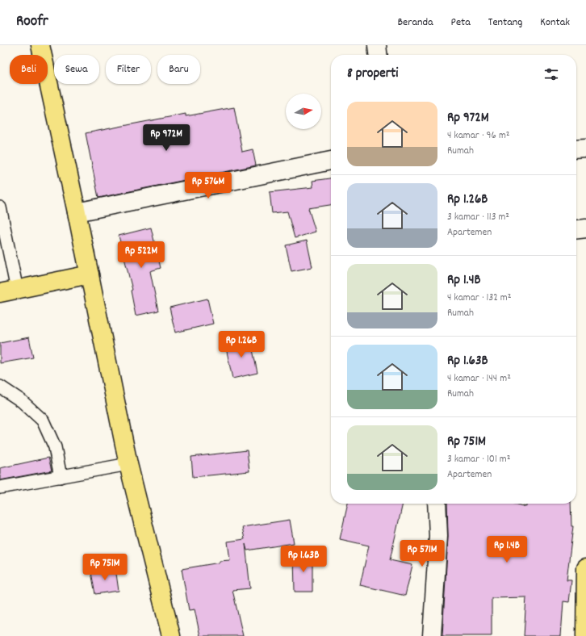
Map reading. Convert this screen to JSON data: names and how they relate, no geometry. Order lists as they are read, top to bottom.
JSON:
{
  "north": "right",
  "page": {
    "header": "Roofr",
    "nav": [
      "Beranda",
      "Peta",
      "Tentang",
      "Kontak"
    ],
    "chip": [
      "Beli",
      "Sewa",
      "Filter",
      "Baru"
    ],
    "heading": "8 properti",
    "list": [
      {
        "name": "Rp 972M",
        "note": "4 kamar · 96 m² · Rumah"
      },
      {
        "name": "Rp 1.26B",
        "note": "3 kamar · 113 m² · Apartemen"
      },
      {
        "name": "Rp 1.4B",
        "note": "4 kamar · 132 m² · Rumah"
      },
      {
        "name": "Rp 1.63B",
        "note": "4 kamar · 144 m² · Rumah"
      },
      {
        "name": "Rp 751M",
        "note": "3 kamar · 101 m² · Apartemen"
      }
    ],
    "price": [
      "Rp 972M",
      "Rp 576M",
      "Rp 522M",
      "Rp 1.26B",
      "Rp 1.4B",
      "Rp 571M",
      "Rp 1.63B",
      "Rp 751M"
    ]
  }
}
